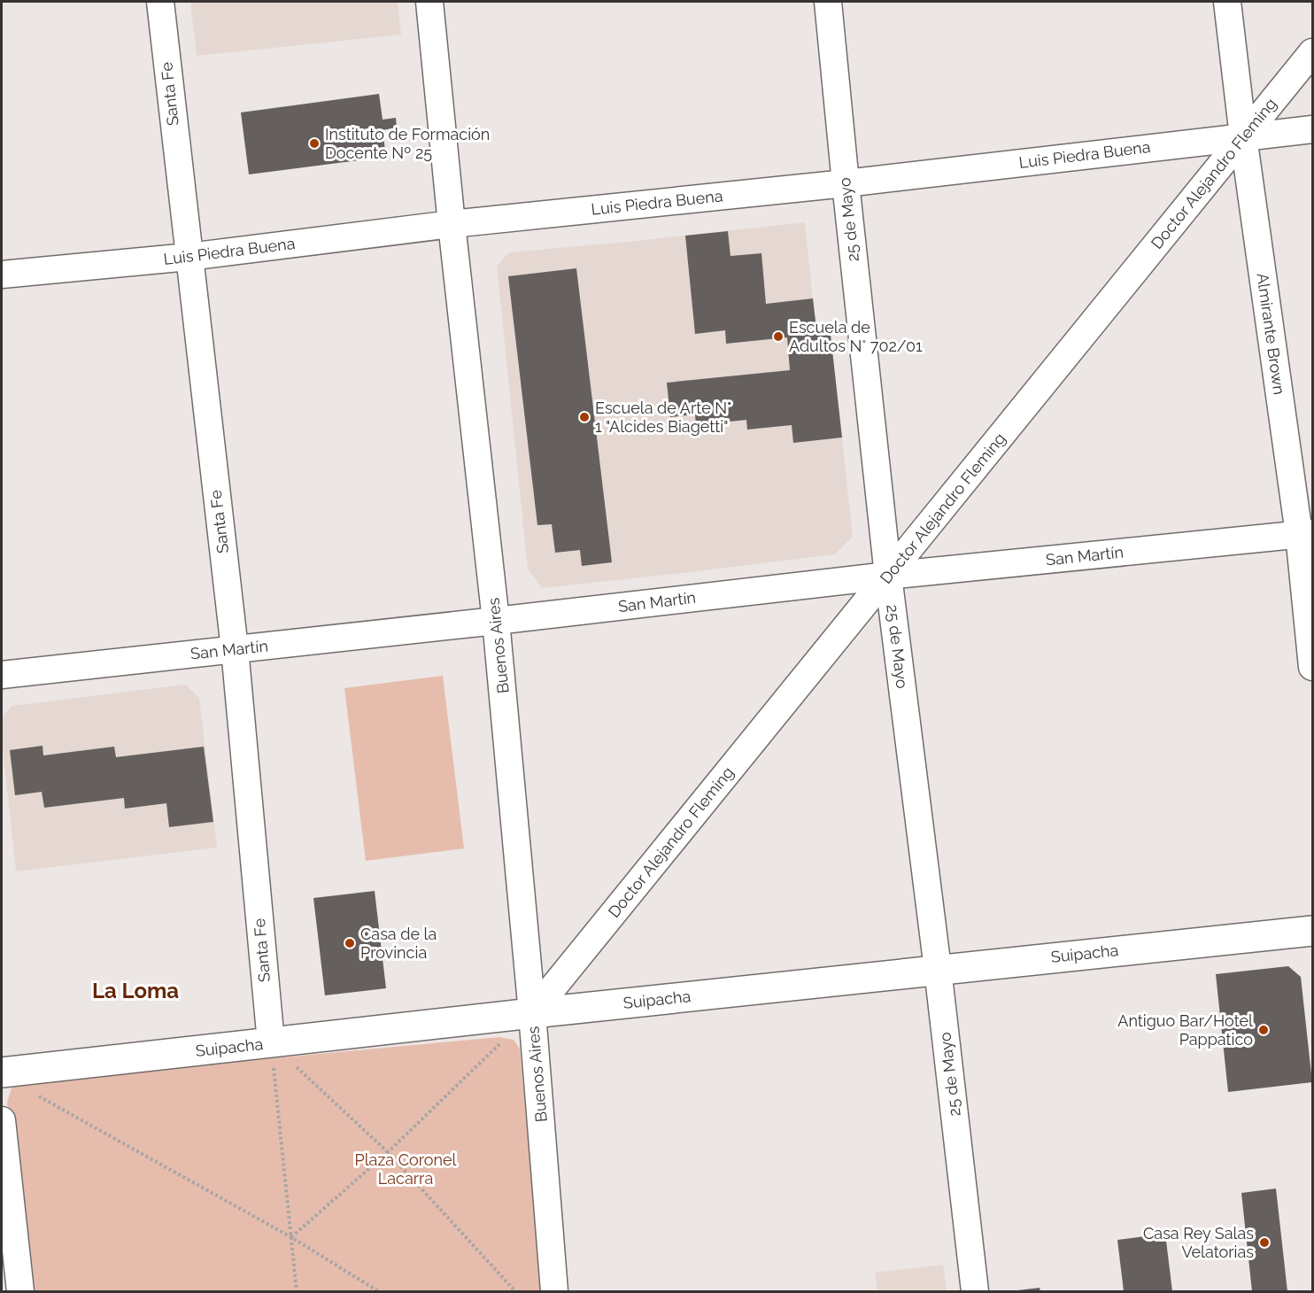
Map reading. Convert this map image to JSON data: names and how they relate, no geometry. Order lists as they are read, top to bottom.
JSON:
{
  "streets": {
    "street": [
      "Santa Fe",
      "Luis Piedra Buena",
      "Doctor Alejandro Fleming",
      "25 de Mayo",
      "Almirante Brown",
      "San Martín",
      "Buenos Aires",
      "Suipacha"
    ]
  },
  "crossings": [
    ["Santa Fe", "Luis Piedra Buena"],
    ["Santa Fe", "San Martín"],
    ["Santa Fe", "Suipacha"],
    ["Luis Piedra Buena", "Doctor Alejandro Fleming"],
    ["Luis Piedra Buena", "25 de Mayo"],
    ["Luis Piedra Buena", "Almirante Brown"],
    ["Luis Piedra Buena", "Buenos Aires"],
    ["Doctor Alejandro Fleming", "25 de Mayo"],
    ["Doctor Alejandro Fleming", "Almirante Brown"],
    ["Doctor Alejandro Fleming", "San Martín"],
    ["Doctor Alejandro Fleming", "Buenos Aires"],
    ["Doctor Alejandro Fleming", "Suipacha"],
    ["25 de Mayo", "San Martín"],
    ["25 de Mayo", "Suipacha"],
    ["Almirante Brown", "San Martín"],
    ["San Martín", "Buenos Aires"],
    ["Buenos Aires", "Suipacha"]
  ],
  "districts": ["La Loma"],
  "parks": ["Plaza Coronel Lacarra"],
  "places": [
    "Instituto de Formación Docente Nº 25",
    "Escuela de Adultos N° 702/01",
    "Escuela de Arte N° 1 \"Alcides Biagetti\"",
    "Casa de la Provincia",
    "Antiguo Bar/Hotel Pappatico",
    "Casa Rey Salas Velatorias"
  ]
}
